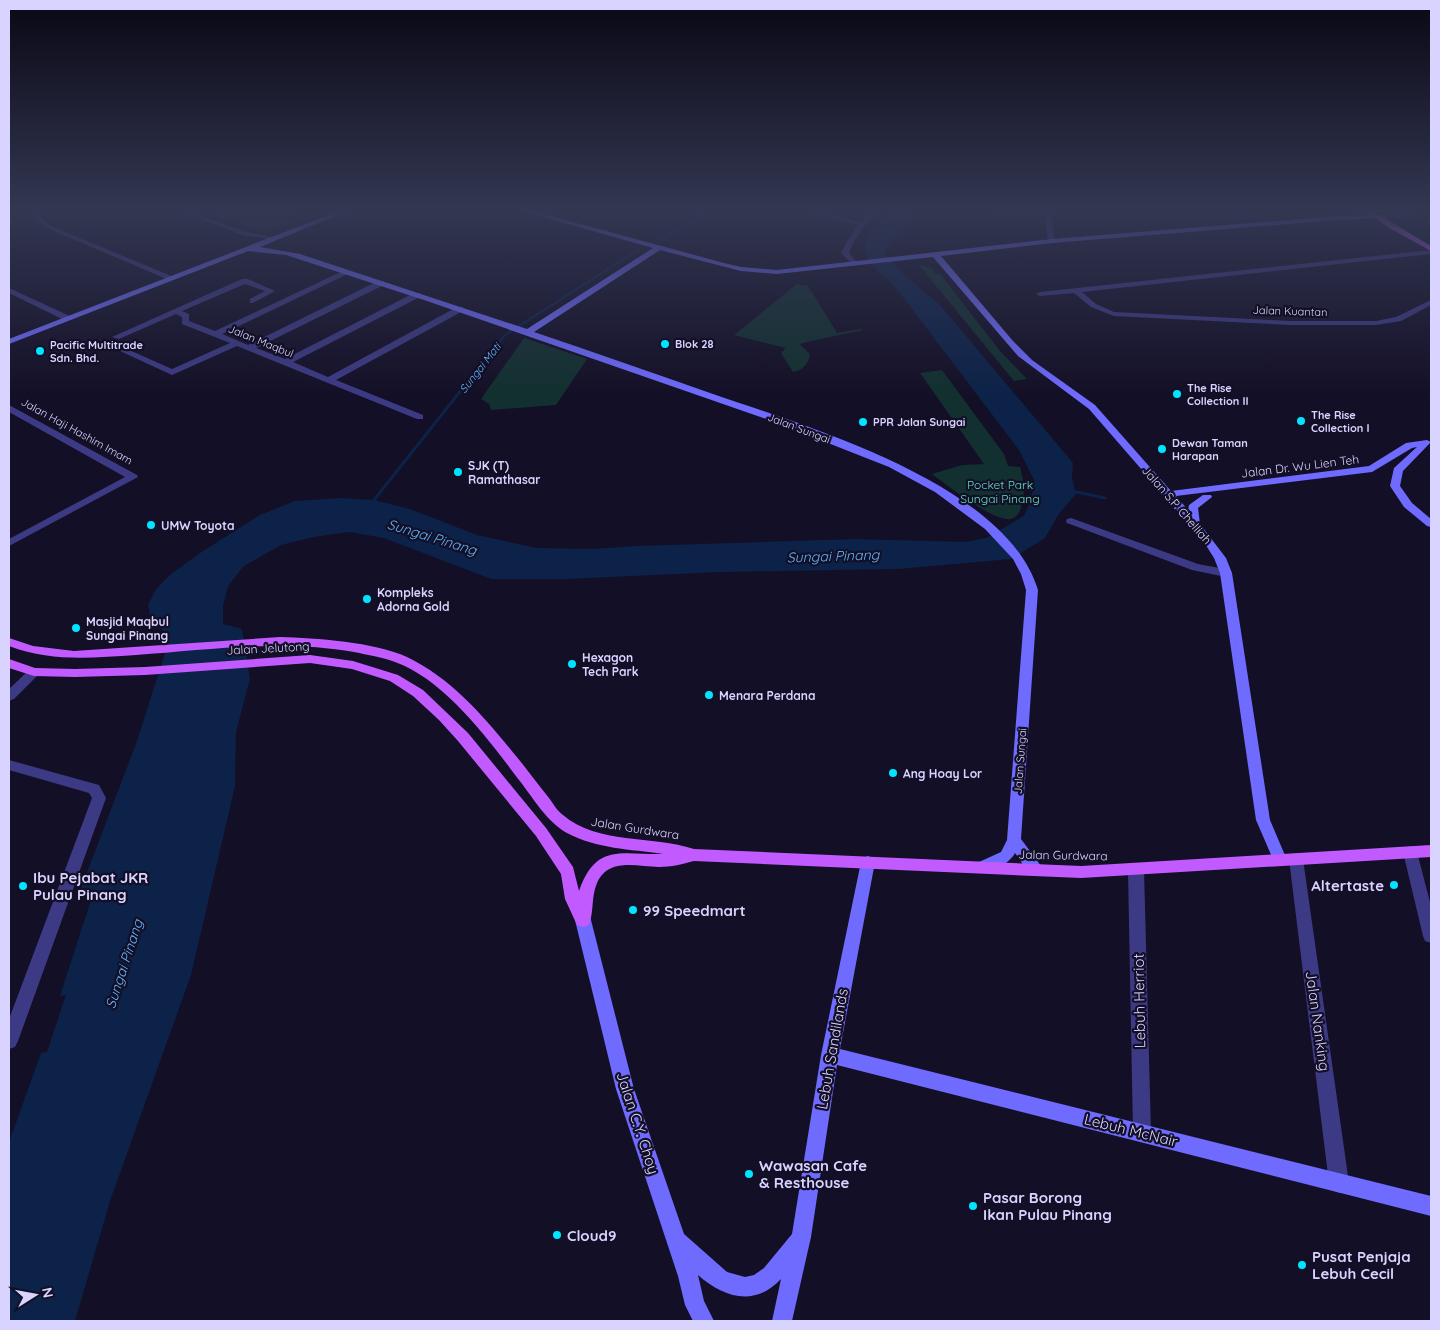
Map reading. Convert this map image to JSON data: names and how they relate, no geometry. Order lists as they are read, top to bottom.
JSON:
{
  "streets": {
    "main road": ["Jalan Jelutong", "Jalan Gurdwara"],
    "street": [
      "Jalan Kuantan",
      "Jalan Maqbul",
      "Jalan Sungai",
      "Jalan Haji Hashim Imam",
      "Jalan Dr. Wu Lien Teh",
      "Jalan S.P. Chelliah",
      "Lebuh Herriot",
      "Jalan Nanking",
      "Lebuh Sandilands",
      "Jalan C.Y. Choy",
      "Lebuh McNair"
    ]
  },
  "crossings": [
    ["Jalan Dr. Wu Lien Teh", "Jalan S.P. Chelliah"],
    ["Jalan S.P. Chelliah", "Jalan Gurdwara"],
    ["Jalan S.P. Chelliah", "Jalan Nanking"],
    ["Jalan Jelutong", "Jalan Gurdwara"],
    ["Jalan Jelutong", "Jalan C.Y. Choy"],
    ["Jalan Gurdwara", "Lebuh Herriot"],
    ["Jalan Gurdwara", "Jalan Nanking"],
    ["Jalan Gurdwara", "Lebuh Sandilands"],
    ["Jalan Gurdwara", "Jalan C.Y. Choy"],
    ["Lebuh Herriot", "Lebuh McNair"],
    ["Jalan Nanking", "Lebuh McNair"],
    ["Lebuh Sandilands", "Jalan C.Y. Choy"],
    ["Lebuh Sandilands", "Lebuh McNair"]
  ],
  "water": ["Sungai Mati", "Sungai Pinang"],
  "parks": ["Pocket Park Sungai Pinang"],
  "places": [
    "Blok 28",
    "Pacific Multitrade Sdn. Bhd.",
    "The Rise Collection II",
    "The Rise Collection I",
    "PPR Jalan Sungai",
    "Dewan Taman Harapan",
    "SJK (T) Ramathasar",
    "UMW Toyota",
    "Kompleks Adorna Gold",
    "Masjid Maqbul Sungai Pinang",
    "Hexagon Tech Park",
    "Menara Perdana",
    "Ang Hoay Lor",
    "Altertaste",
    "Ibu Pejabat JKR Pulau Pinang",
    "99 Speedmart",
    "Wawasan Cafe & Resthouse",
    "Pasar Borong Ikan Pulau Pinang",
    "Cloud9",
    "Pusat Penjaja Lebuh Cecil"
  ],
  "north": "right"
}
